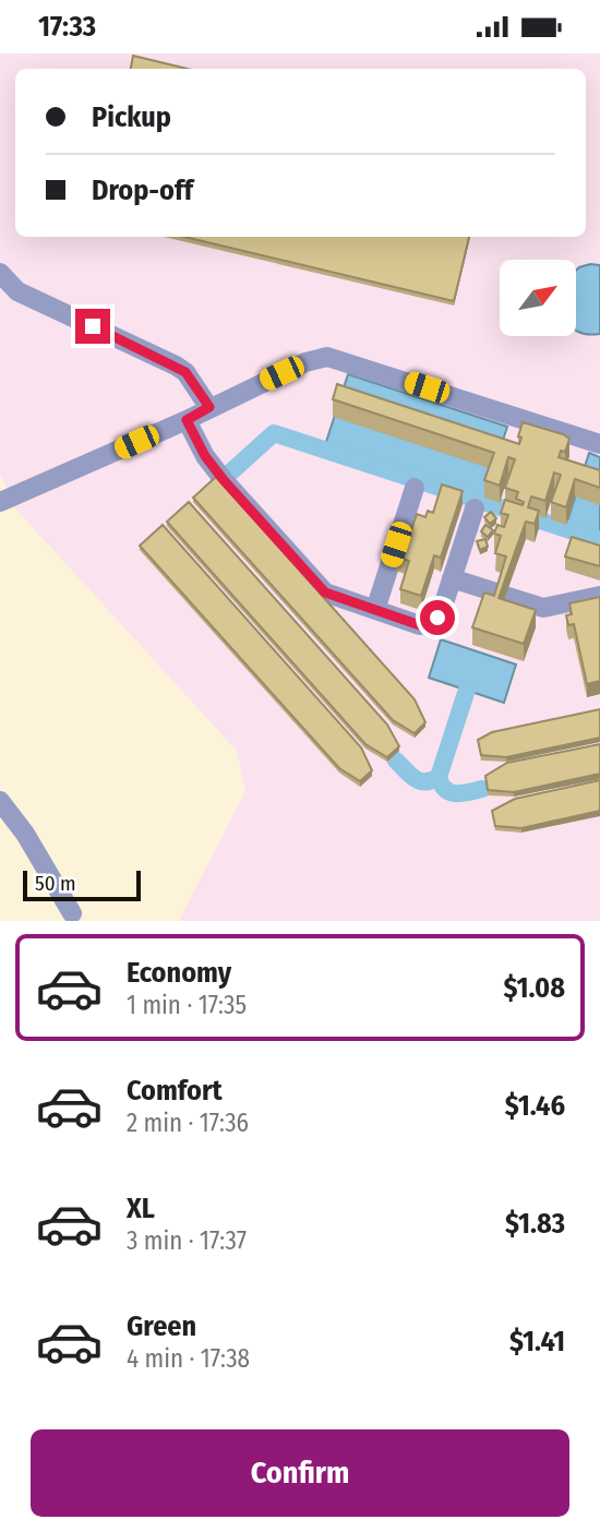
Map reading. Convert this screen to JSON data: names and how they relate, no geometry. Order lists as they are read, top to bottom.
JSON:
{
  "scale_bar": "50 m",
  "north": "top right",
  "page": {
    "status": "17:33",
    "banner": ["Pickup", "Drop-off"],
    "scale": "50 m",
    "list": [
      {
        "name": "Economy",
        "note": "1 min · 17:35",
        "value": "$1.08"
      },
      {
        "name": "Comfort",
        "note": "2 min · 17:36",
        "value": "$1.46"
      },
      {
        "name": "XL",
        "note": "3 min · 17:37",
        "value": "$1.83"
      },
      {
        "name": "Green",
        "note": "4 min · 17:38",
        "value": "$1.41"
      }
    ],
    "buttons": "Confirm"
  }
}
